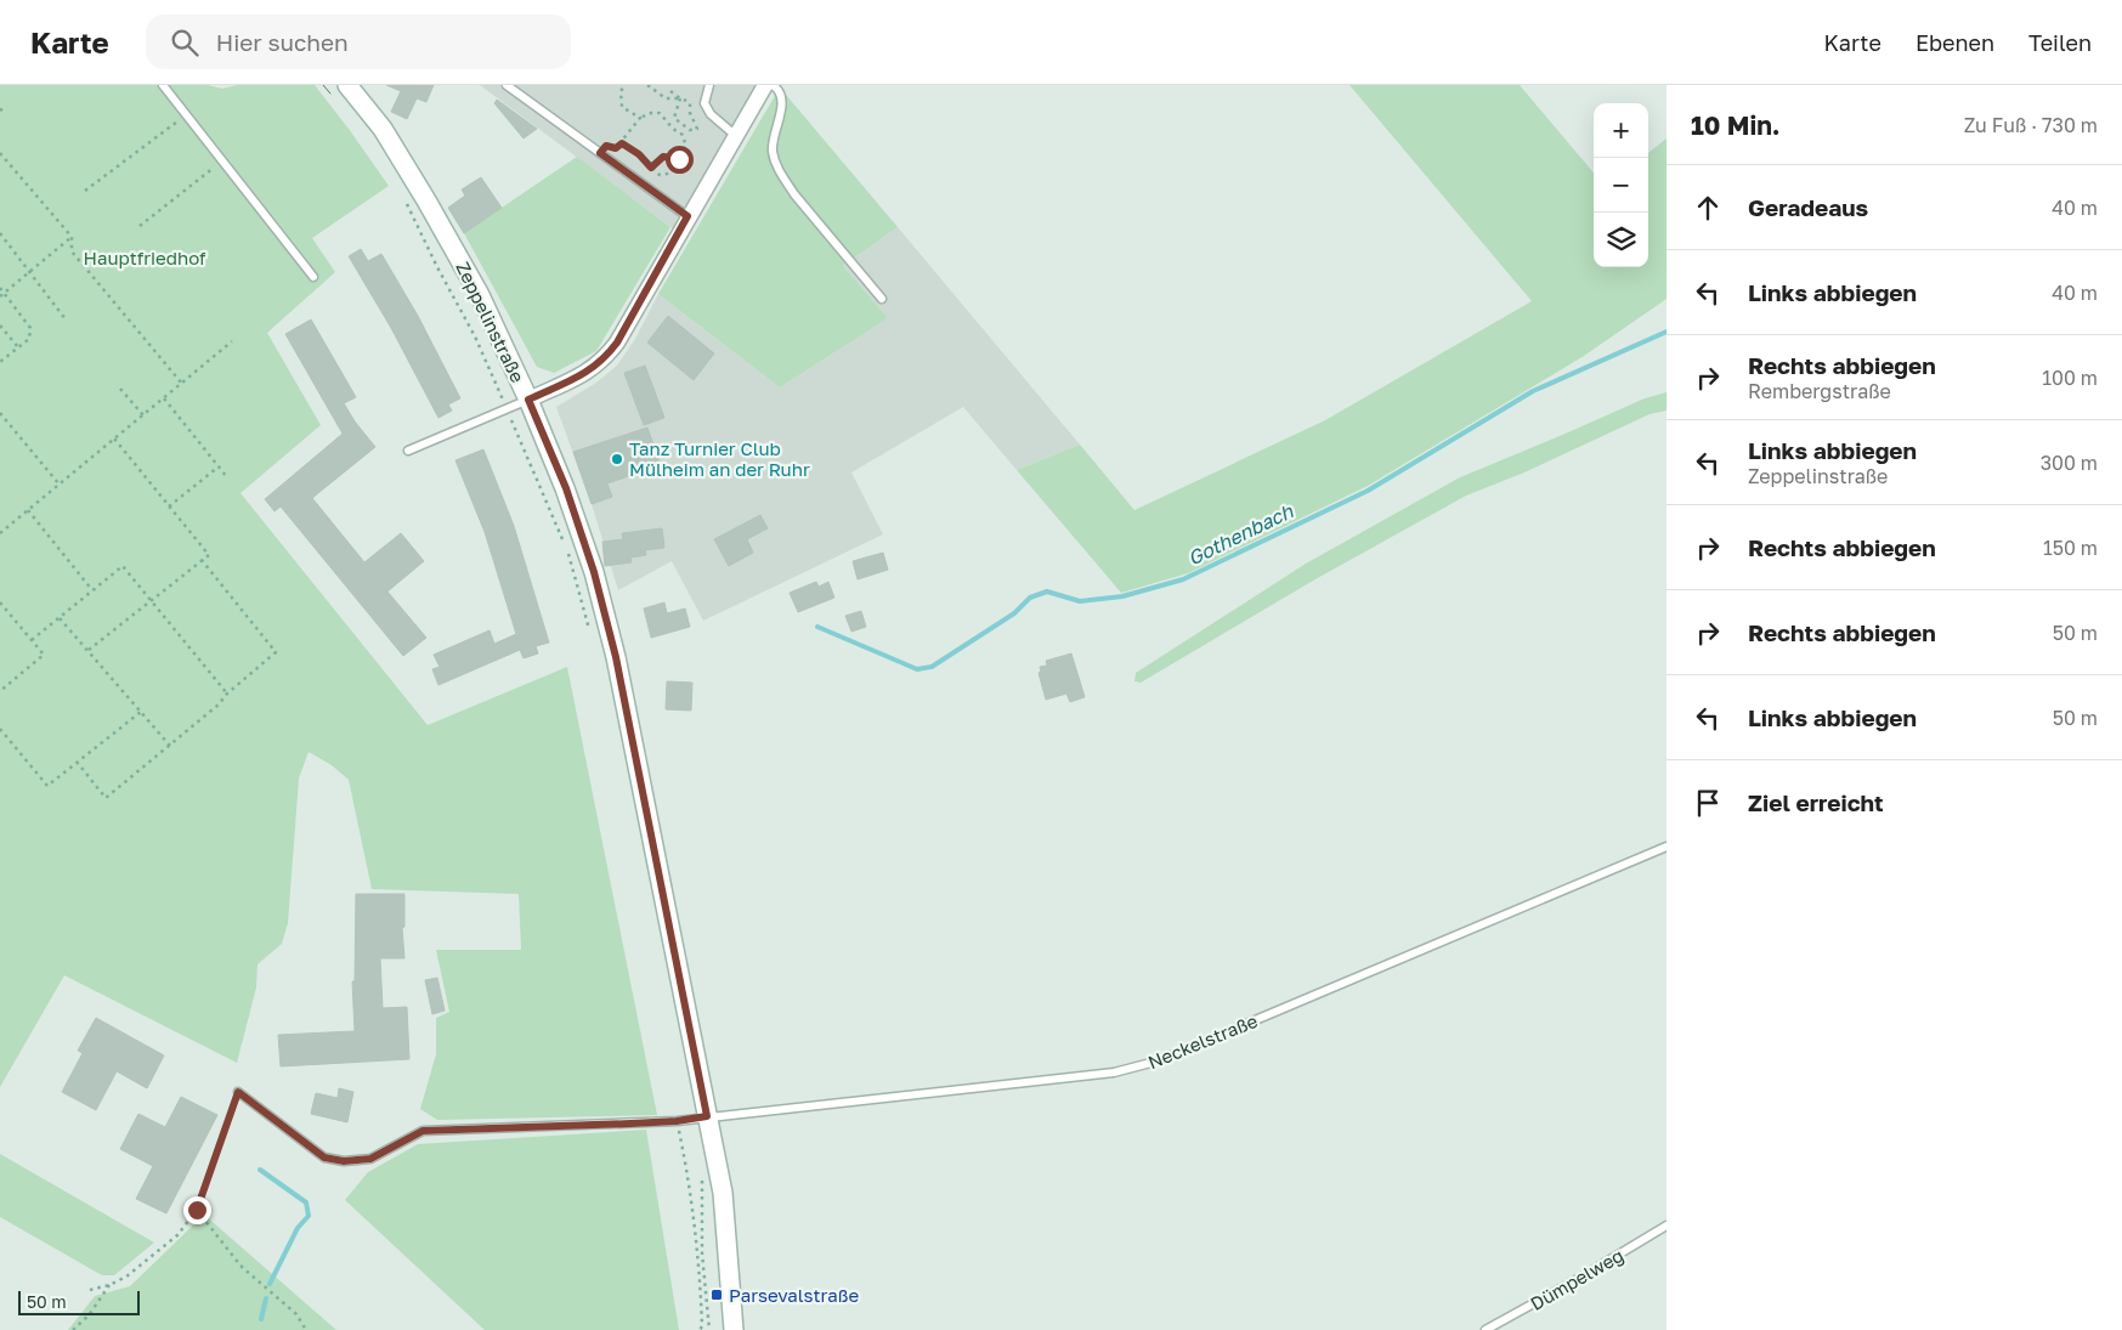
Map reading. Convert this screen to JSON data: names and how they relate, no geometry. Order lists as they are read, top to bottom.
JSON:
{
  "streets": {
    "main road": ["Zeppelinstraße"],
    "lane": ["Neckelstraße", "Dümpelweg"]
  },
  "crossings": [
    ["Zeppelinstraße", "Neckelstraße"]
  ],
  "water": ["Gothenbach"],
  "parks": ["Hauptfriedhof"],
  "places": {
    "other": ["Tanz Turnier Club Mülheim an der Ruhr"],
    "transit": ["Parsevalstraße"]
  },
  "scale_bar": "50 m",
  "page": {
    "header": "Karte",
    "search": "Hier suchen",
    "nav": ["Karte", "Ebenen", "Teilen"],
    "heading": ["10 Min.", "Zu Fuß · 730 m"],
    "map_buttons": ["+", "−"],
    "list": [
      ["Geradeaus", "40 m"],
      ["Links abbiegen", "40 m"],
      ["Rechts abbiegen", "Rembergstraße", "100 m"],
      ["Links abbiegen", "Zeppelinstraße", "300 m"],
      ["Rechts abbiegen", "150 m"],
      ["Rechts abbiegen", "50 m"],
      ["Links abbiegen", "50 m"],
      "Ziel erreicht"
    ],
    "scale": "50 m"
  }
}
